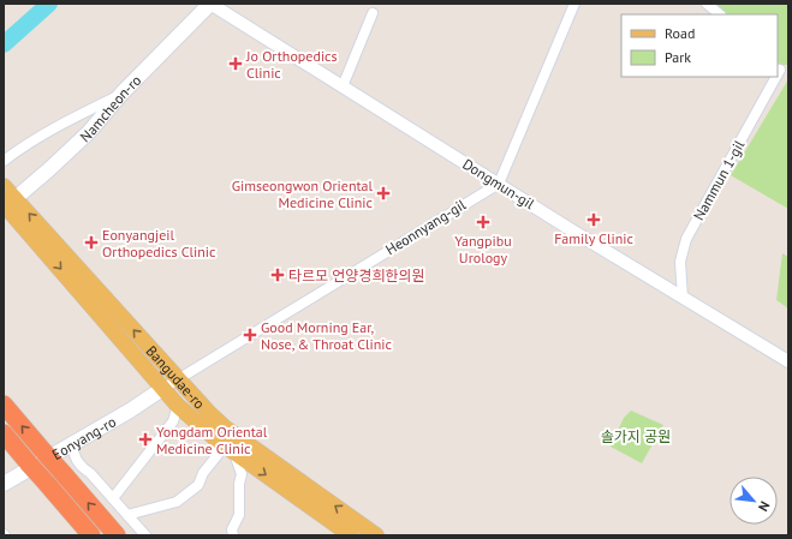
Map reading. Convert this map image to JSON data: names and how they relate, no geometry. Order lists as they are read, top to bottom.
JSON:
{
  "streets": {
    "main road": ["Namcheon-ro", "Bangudae-ro", "Eonyang-ro"],
    "street": ["Nammun 1-gil", "Dongmun-gil", "Heonnyang-gil"]
  },
  "crossings": [
    ["Namcheon-ro", "Dongmun-gil"],
    ["Namcheon-ro", "Bangudae-ro"],
    ["Nammun 1-gil", "Dongmun-gil"],
    ["Dongmun-gil", "Heonnyang-gil"],
    ["Heonnyang-gil", "Bangudae-ro"],
    ["Heonnyang-gil", "Eonyang-ro"],
    ["Bangudae-ro", "Eonyang-ro"]
  ],
  "parks": ["솔가지 공원"],
  "places": {
    "health": [
      "Jo Orthopedics Clinic",
      "Gimseongwon Oriental Medicine Clinic",
      "Family Clinic",
      "Yangpibu Urology",
      "Eonyangjeil Orthopedics Clinic",
      "타르모 언양경희한의원",
      "Good Morning Ear, Nose, & Throat Clinic",
      "Yongdam Oriental Medicine Clinic"
    ]
  },
  "legend": ["Road", "Park"],
  "north": "bottom right"
}
